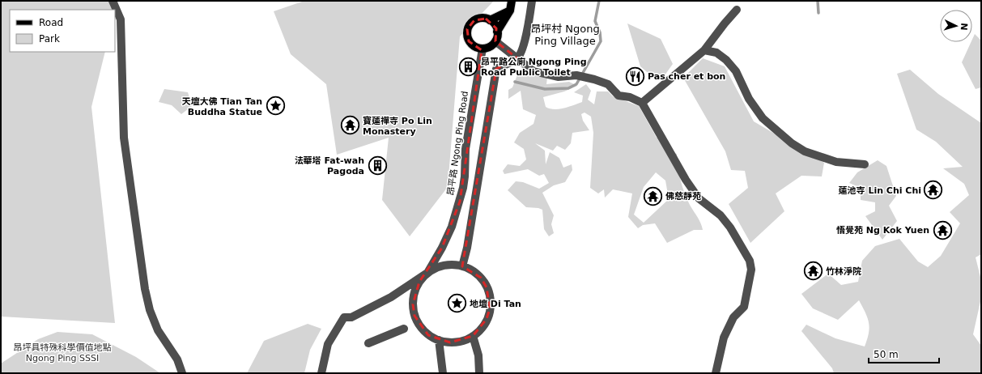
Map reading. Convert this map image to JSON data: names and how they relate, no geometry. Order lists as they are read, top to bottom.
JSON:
{
  "streets": {
    "street": ["昂平路 Ngong Ping Road"]
  },
  "districts": ["昂坪村 Ngong Ping Village"],
  "parks": ["昂坪具特殊科學價值地點 Ngong Ping SSSI"],
  "places": {
    "building": ["昂平路公廁 Ngong Ping Road Public Toilet", "法華塔 Fat-wah Pagoda"],
    "restaurant": ["Pas cher et bon"],
    "place": ["天壇大佛 Tian Tan Buddha Statue", "地壇 Di Tan"],
    "temple": [
      "寶蓮禪寺 Po Lin Monastery",
      "蓮池寺 Lin Chi Chi",
      "佛慈靜苑",
      "悟覺苑 Ng Kok Yuen",
      "竹林淨院"
    ]
  },
  "legend": ["Road", "Park"],
  "scale_bar": "50 m",
  "north": "right"
}
